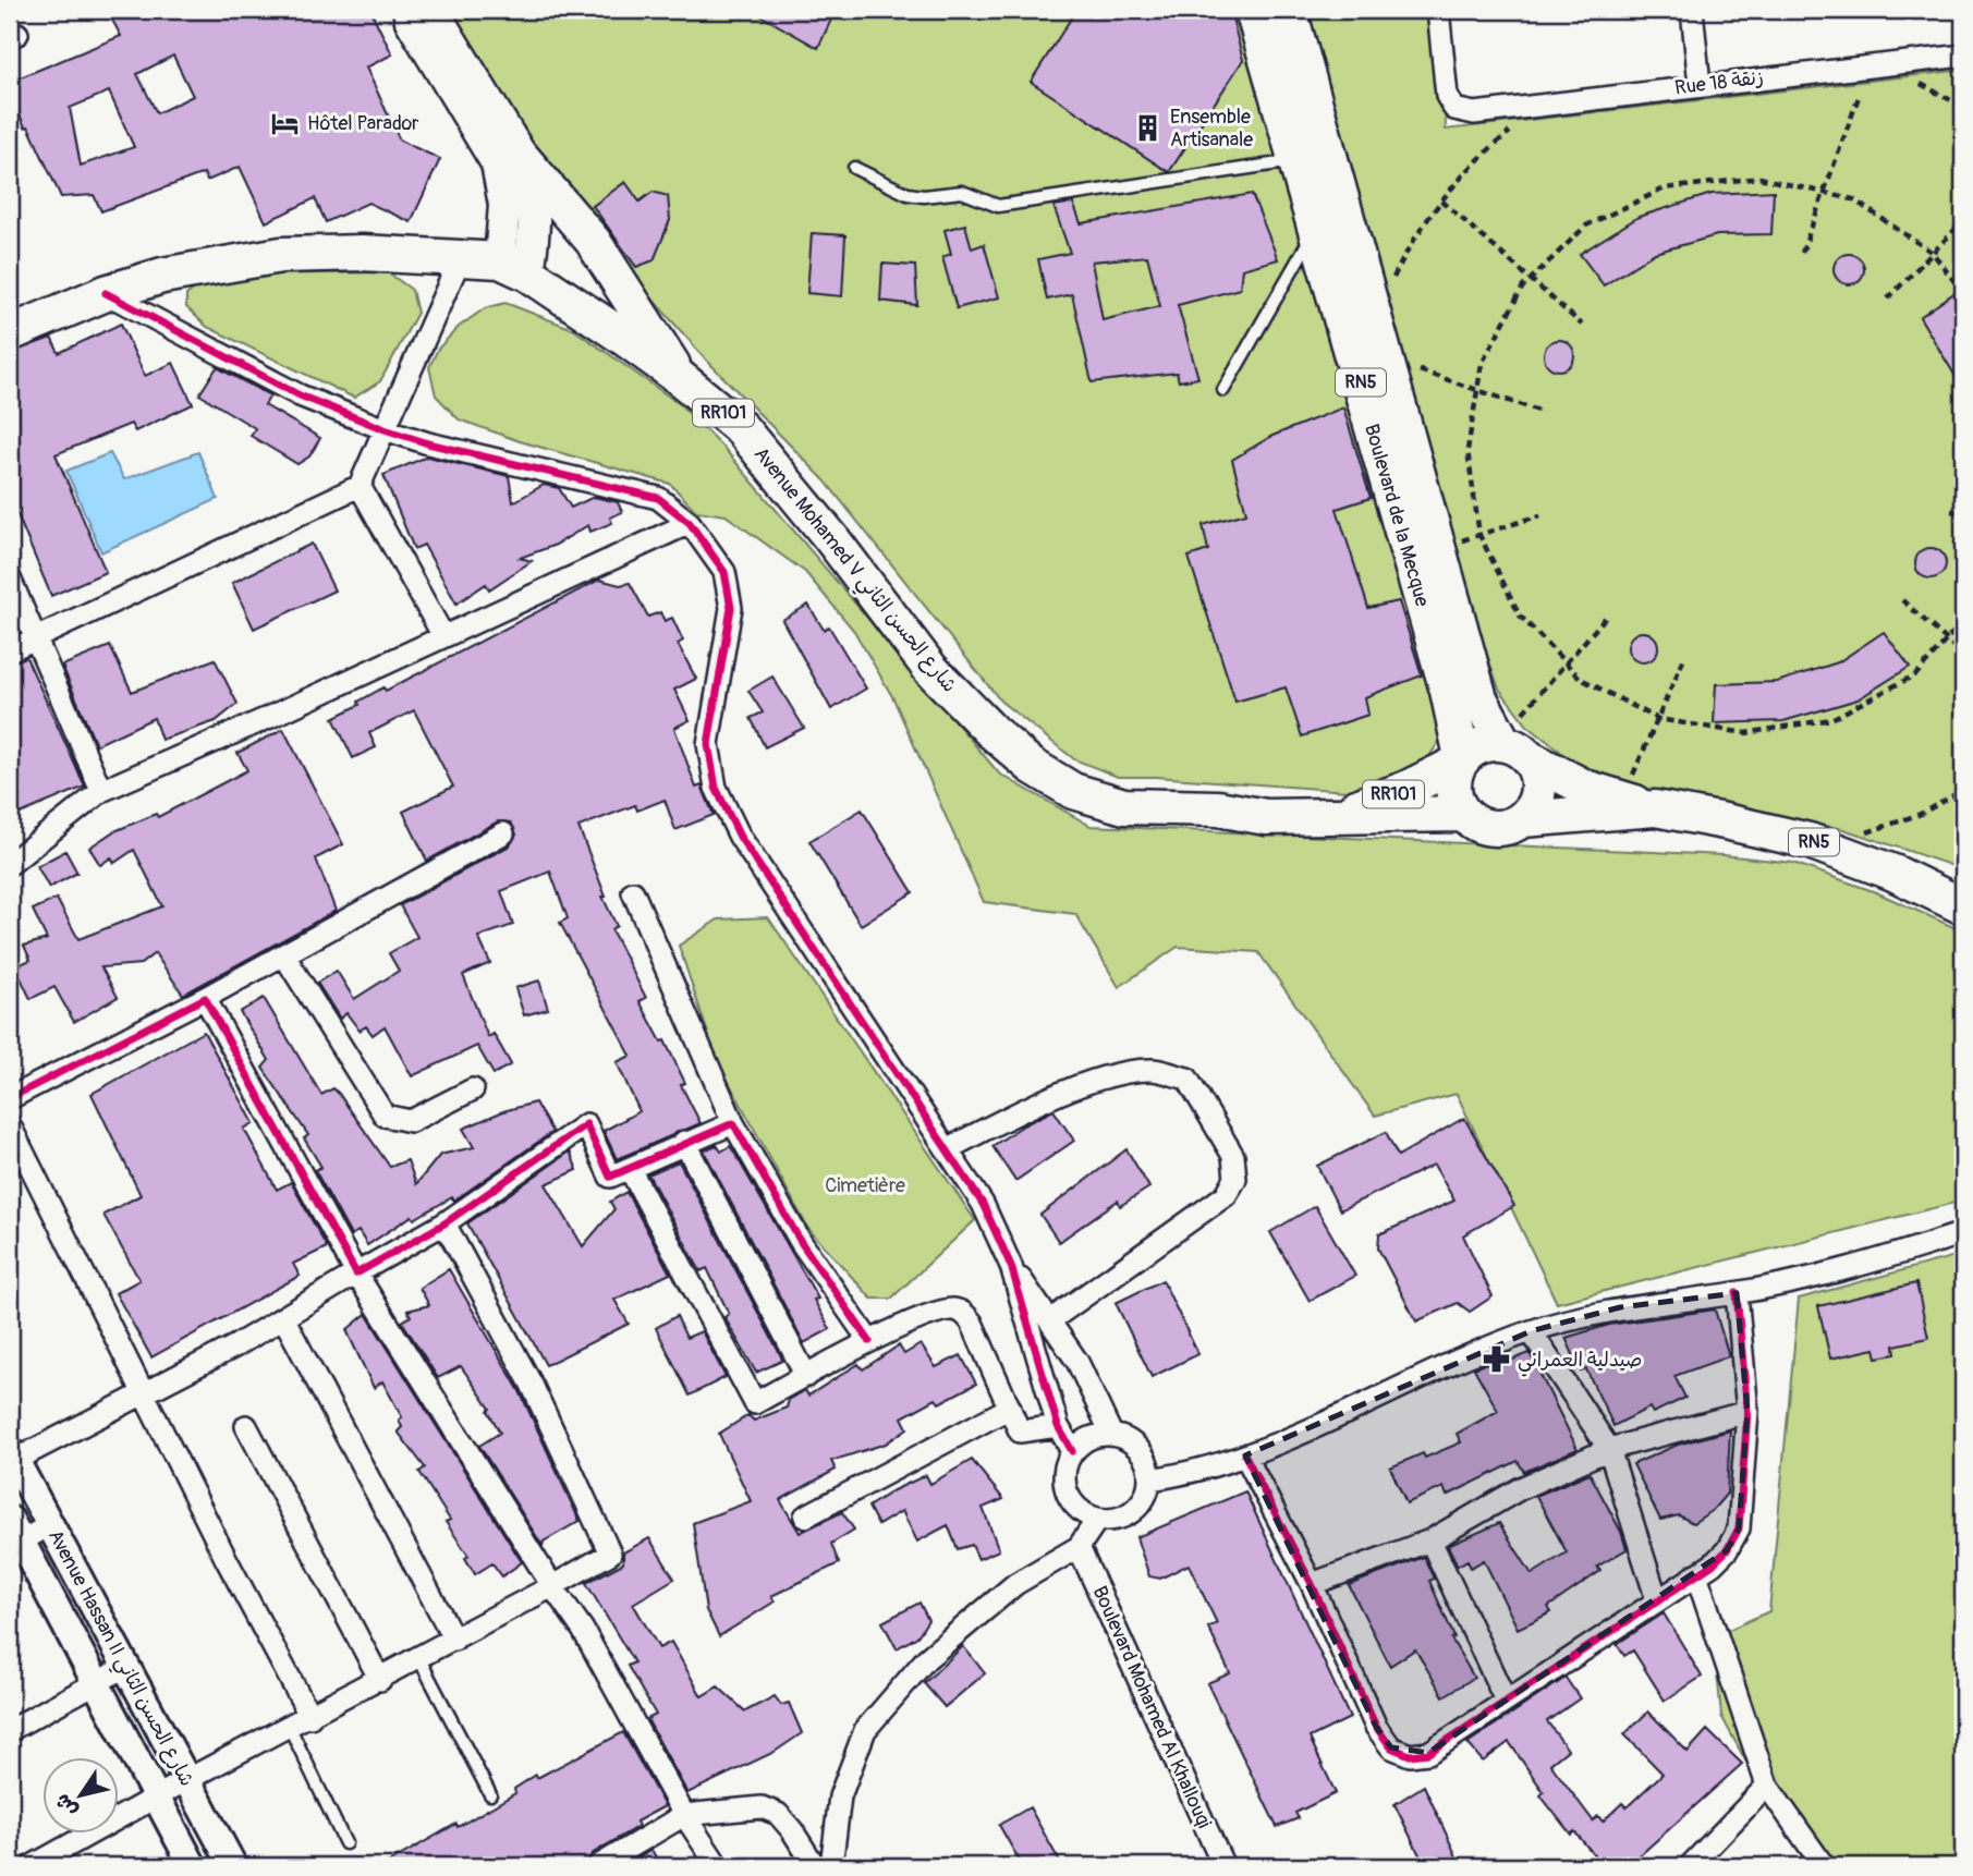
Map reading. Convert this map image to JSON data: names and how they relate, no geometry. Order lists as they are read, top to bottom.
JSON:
{
  "streets": {
    "main road": [
      "RN5",
      "RR101",
      "Boulevard de la Mecque",
      "Avenue Mohamed V شارع الحسن الثاني"
    ],
    "street": ["Rue 18 زنقة", "Avenue Hassan II شارع الحسن الثاني", "Boulevard Mohamed Al Khallouqi"]
  },
  "crossings": [
    ["RN5", "RR101"],
    ["RN5", "Boulevard de la Mecque"],
    ["RN5", "Avenue Mohamed V شارع الحسن الثاني"],
    ["RR101", "Boulevard de la Mecque"],
    ["RR101", "Avenue Mohamed V شارع الحسن الثاني"],
    ["Boulevard de la Mecque", "Avenue Mohamed V شارع الحسن الثاني"]
  ],
  "parks": ["Cimetière"],
  "places": {
    "hotel": ["Hôtel Parador"],
    "building": ["Ensemble Artisanale"],
    "pharmacy": ["صيدلية العمراني"]
  },
  "north": "bottom left"
}
